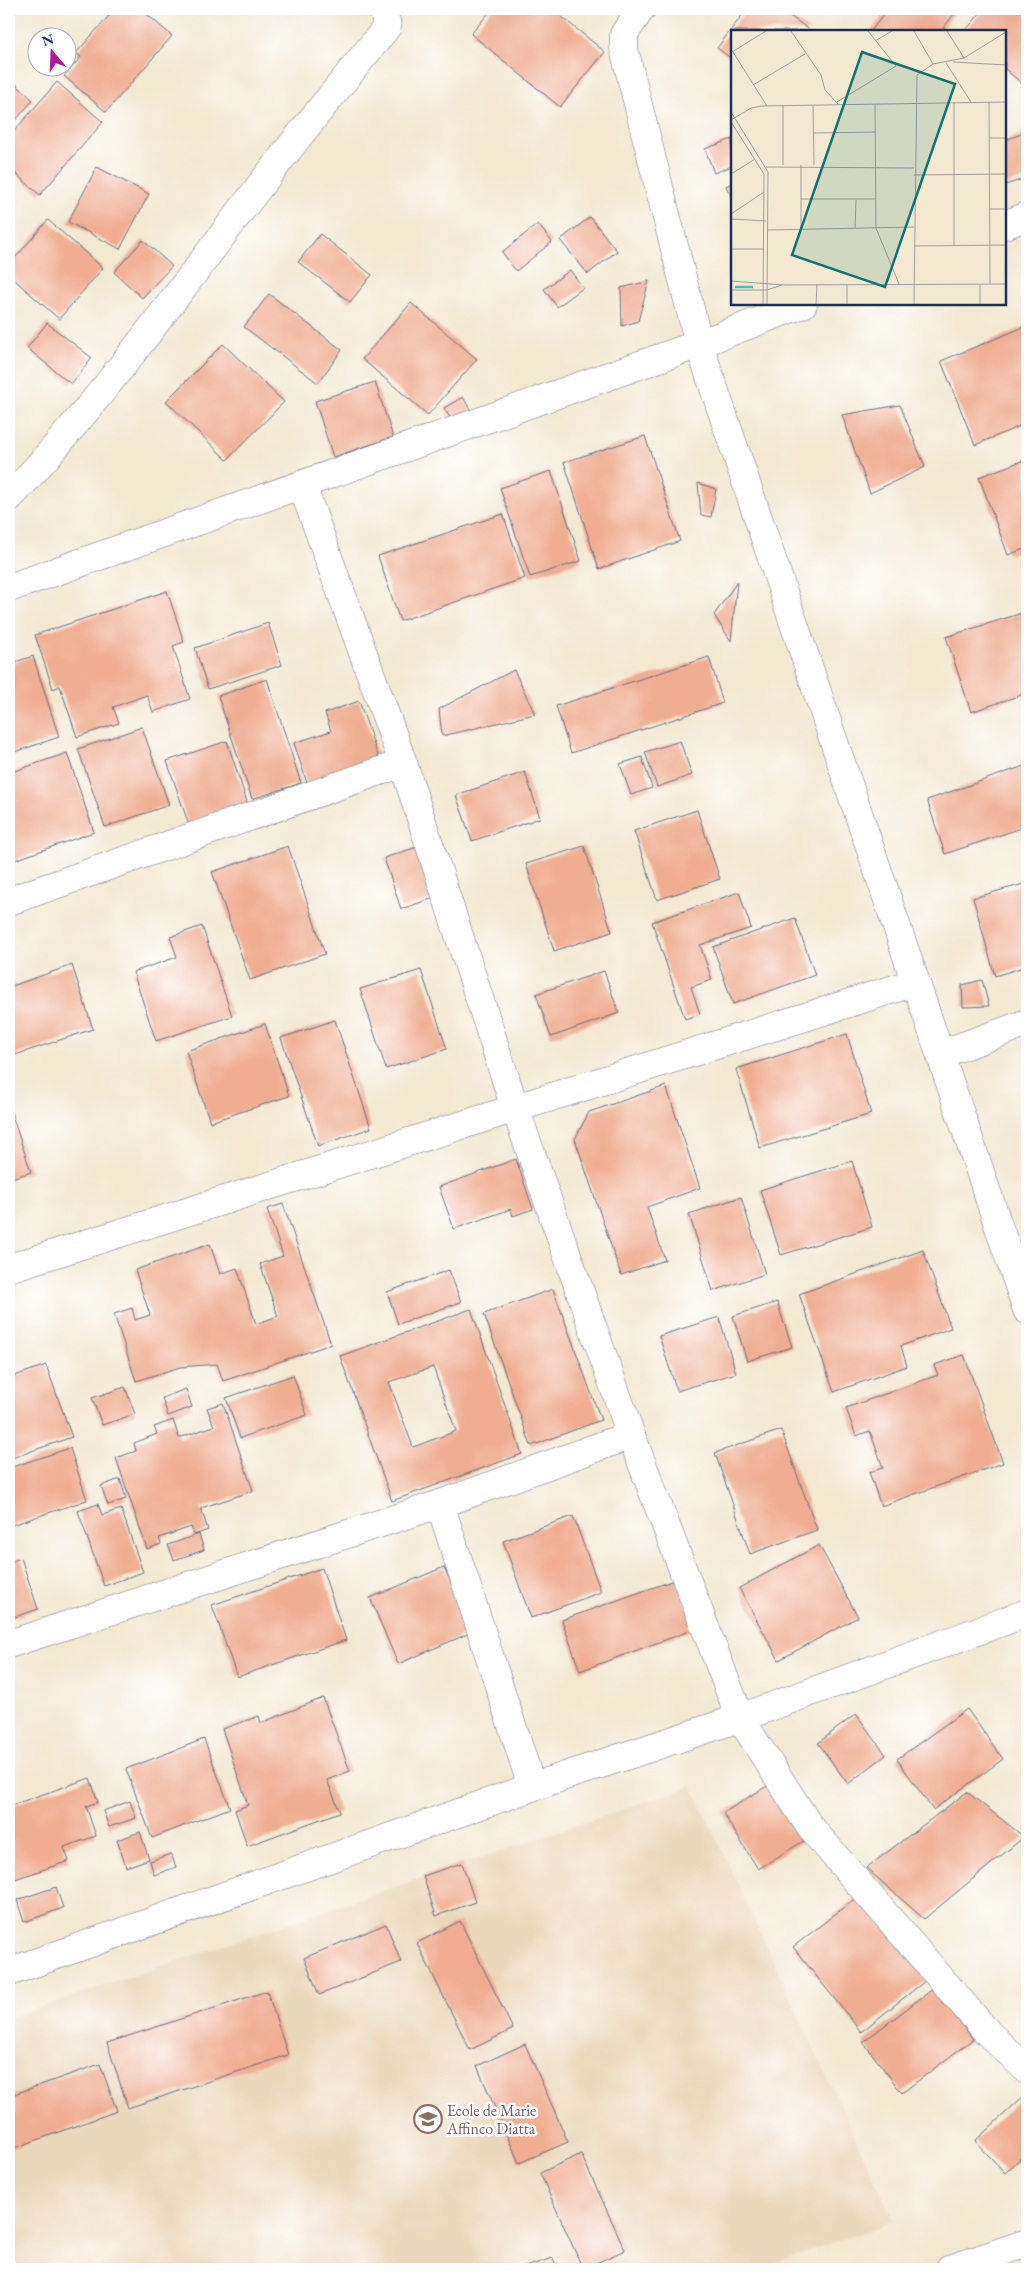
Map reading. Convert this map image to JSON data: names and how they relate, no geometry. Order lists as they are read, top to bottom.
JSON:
{
  "places": {
    "school or university": ["Ecole de Marie Affinco Diatta"]
  },
  "north": "top"
}
